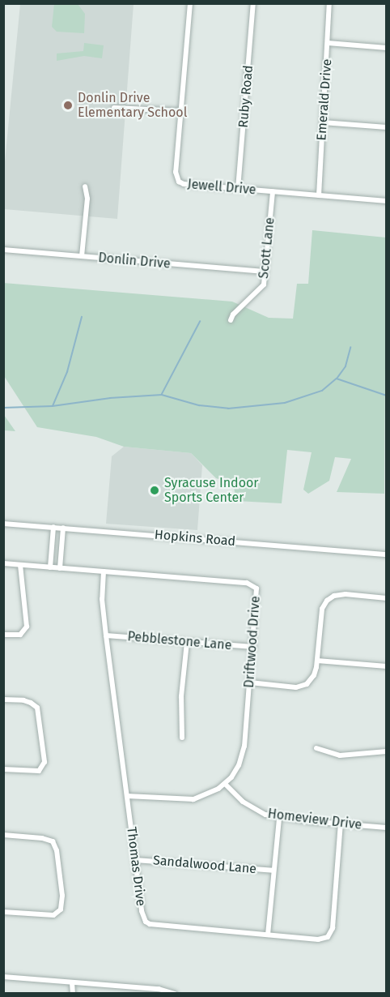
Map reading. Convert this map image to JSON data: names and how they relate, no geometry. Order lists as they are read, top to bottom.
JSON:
{
  "streets": {
    "street": [
      "Ruby Road",
      "Emerald Drive",
      "Jewell Drive",
      "Scott Lane",
      "Donlin Drive",
      "Hopkins Road",
      "Pebblestone Lane",
      "Driftwood Drive",
      "Homeview Drive",
      "Sandalwood Lane",
      "Thomas Drive"
    ]
  },
  "crossings": [
    ["Ruby Road", "Jewell Drive"],
    ["Emerald Drive", "Jewell Drive"],
    ["Jewell Drive", "Scott Lane"],
    ["Scott Lane", "Donlin Drive"],
    ["Pebblestone Lane", "Driftwood Drive"],
    ["Pebblestone Lane", "Thomas Drive"],
    ["Driftwood Drive", "Homeview Drive"],
    ["Driftwood Drive", "Thomas Drive"],
    ["Homeview Drive", "Thomas Drive"],
    ["Sandalwood Lane", "Thomas Drive"]
  ],
  "places": ["Donlin Drive Elementary School", "Syracuse Indoor Sports Center"]
}
